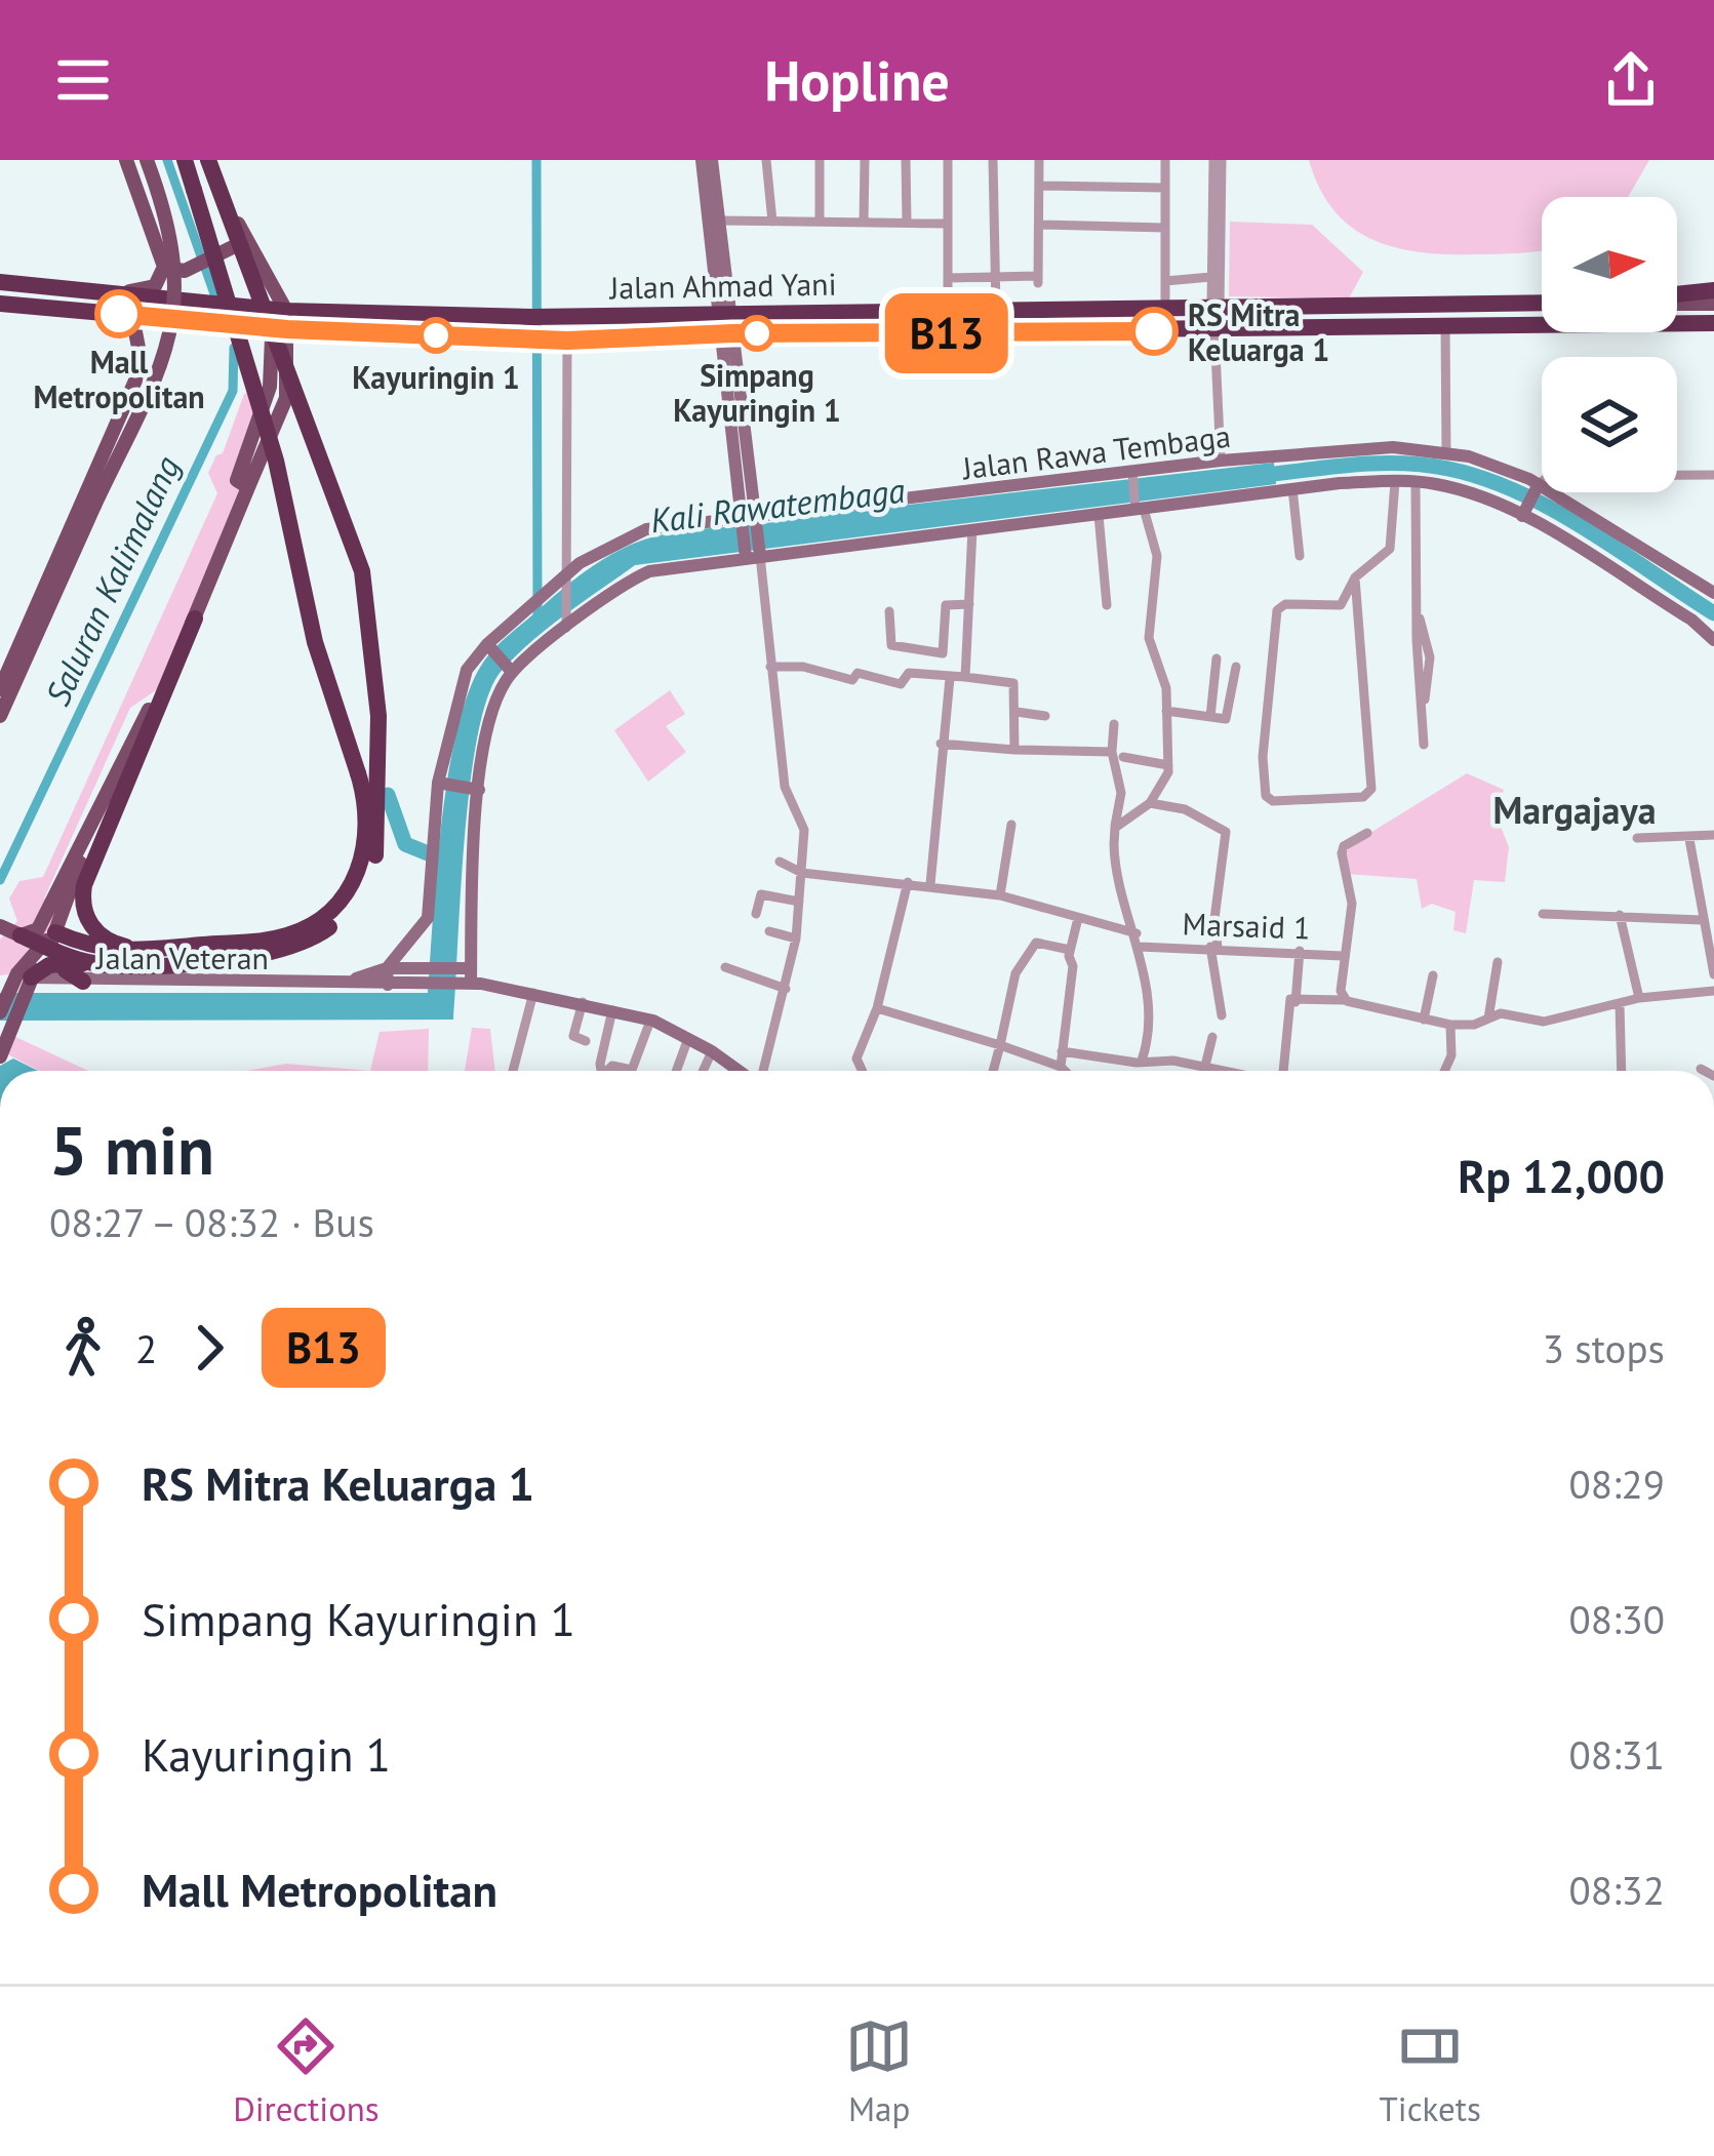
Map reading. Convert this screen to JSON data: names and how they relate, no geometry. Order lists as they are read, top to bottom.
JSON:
{
  "streets": {
    "highway": ["Jalan Ahmad Yani"],
    "street": ["Jalan Rawa Tembaga", "Marsaid 1", "Jalan Veteran"]
  },
  "crossings": [
    ["Jalan Rawa Tembaga", "Jalan Veteran"]
  ],
  "districts": ["Margajaya"],
  "water": ["Kali Rawatembaga", "Saluran Kalimalang"],
  "places": [
    "Mall Metropolitan",
    "RS Mitra Keluarga 1",
    "Simpang Kayuringin 1",
    "Kayuringin 1"
  ],
  "lines": ["bus line B13"],
  "north": "right",
  "page": {
    "header": "Hopline",
    "on_map": "B13",
    "heading": ["5 min", "08:27 – 08:32 · Bus", "Rp 12,000"],
    "legs": ["2", "B13", "3 stops"],
    "list": [
      {
        "name": "RS Mitra Keluarga 1",
        "value": "08:29"
      },
      {
        "name": "Simpang Kayuringin 1",
        "value": "08:30"
      },
      {
        "name": "Kayuringin 1",
        "value": "08:31"
      },
      {
        "name": "Mall Metropolitan",
        "value": "08:32"
      }
    ],
    "tabs": ["Directions", "Map", "Tickets"]
  }
}
